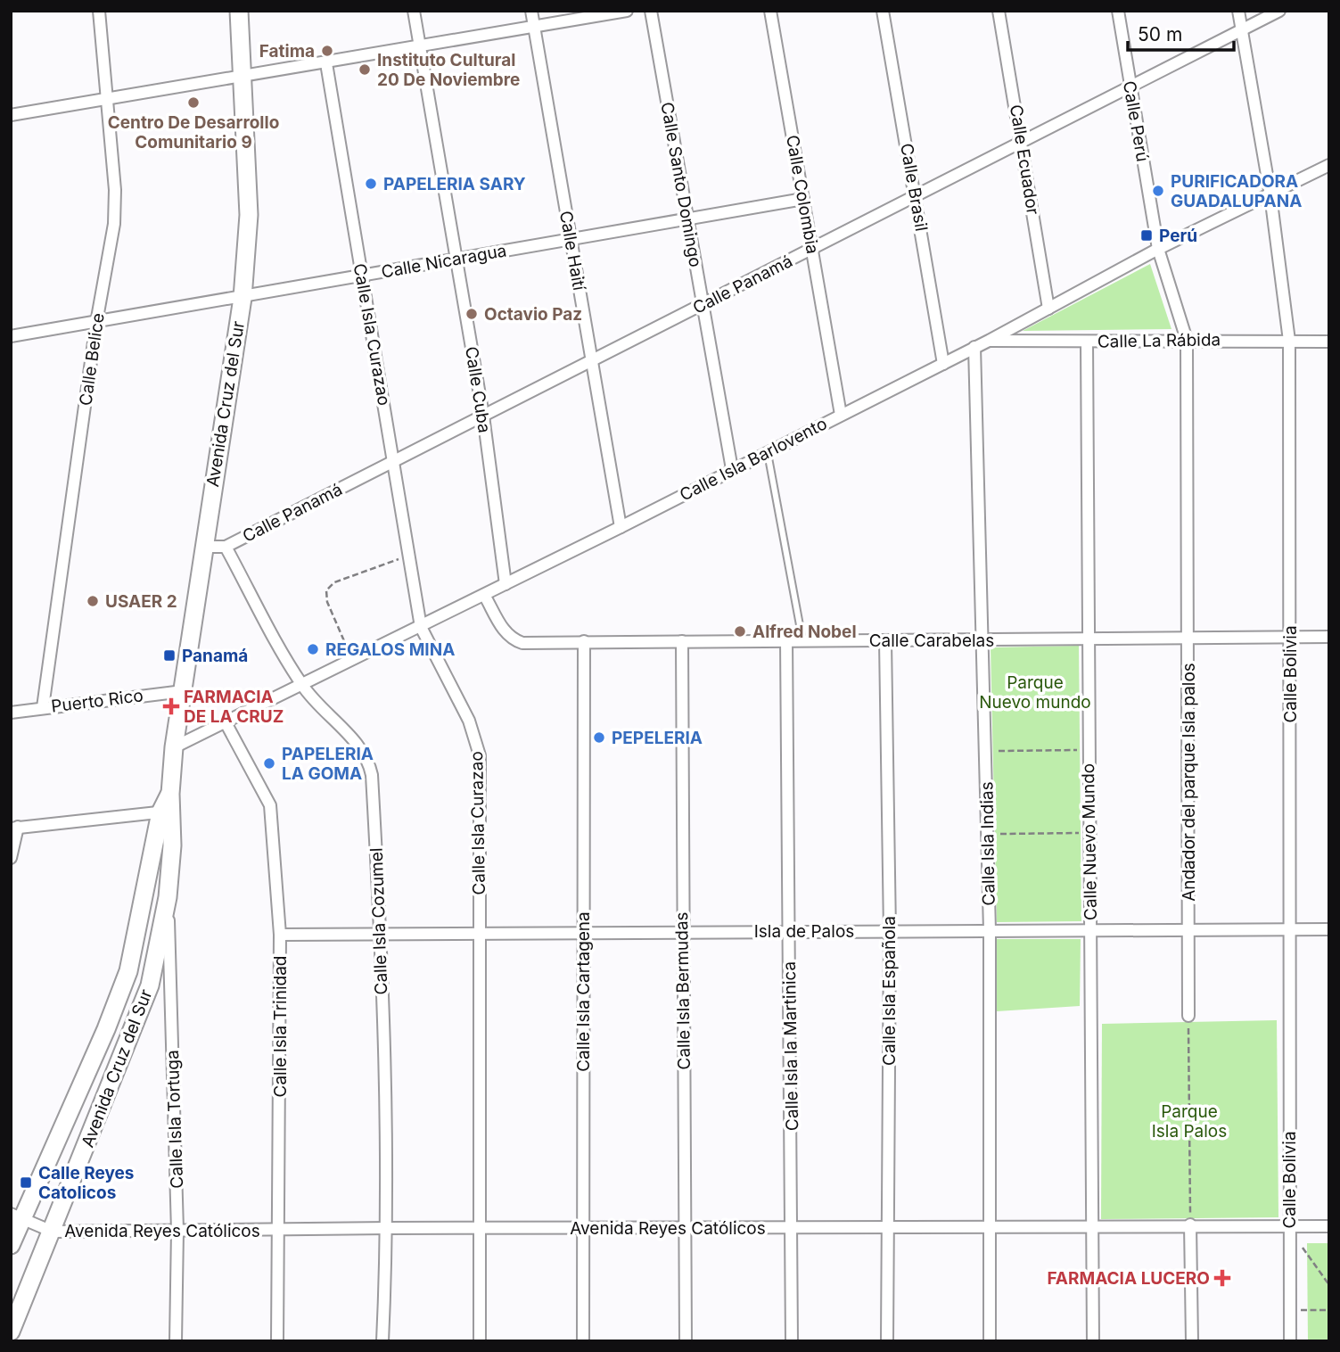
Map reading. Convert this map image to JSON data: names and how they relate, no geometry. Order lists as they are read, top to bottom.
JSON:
{
  "streets": {
    "main road": ["Avenida Cruz del Sur"],
    "street": [
      "Calle Perú",
      "Calle Ecuador",
      "Calle Santo Domingo",
      "Calle Brasil",
      "Calle Colombia",
      "Calle Haití",
      "Calle Nicaragua",
      "Calle Panamá",
      "Calle Isla Curazao",
      "Calle La Rábida",
      "Calle Belice",
      "Calle Cuba",
      "Calle Isla Barlovento",
      "Calle Carabelas",
      "Calle Bolivia",
      "Puerto Rico",
      "Andador del parque Isla palos",
      "Calle Nuevo Mundo",
      "Calle Isla Indias",
      "Calle Isla Cozumel",
      "Isla de Palos",
      "Calle Isla Bermudas",
      "Calle Isla Española",
      "Calle Isla Cartagena",
      "Calle Isla Trinidad",
      "Calle Isla la Martinica",
      "Calle Isla Tortuga",
      "Avenida Reyes Católicos"
    ]
  },
  "crossings": [
    ["Calle Perú", "Calle Panamá"],
    ["Calle Perú", "Calle La Rábida"],
    ["Calle Perú", "Calle Isla Barlovento"],
    ["Calle Perú", "Andador del parque Isla palos"],
    ["Calle Ecuador", "Calle Panamá"],
    ["Calle Ecuador", "Calle Isla Barlovento"],
    ["Calle Santo Domingo", "Calle Nicaragua"],
    ["Calle Santo Domingo", "Calle Panamá"],
    ["Calle Santo Domingo", "Calle Isla Barlovento"],
    ["Calle Brasil", "Calle Panamá"],
    ["Calle Brasil", "Calle Isla Barlovento"],
    ["Calle Colombia", "Calle Nicaragua"],
    ["Calle Colombia", "Calle Panamá"],
    ["Calle Colombia", "Calle Isla Barlovento"],
    ["Calle Haití", "Calle Nicaragua"],
    ["Calle Haití", "Calle Panamá"],
    ["Calle Haití", "Calle Isla Barlovento"],
    ["Calle Nicaragua", "Calle Isla Curazao"],
    ["Calle Nicaragua", "Calle Belice"],
    ["Calle Nicaragua", "Calle Cuba"],
    ["Calle Nicaragua", "Avenida Cruz del Sur"],
    ["Calle Panamá", "Calle Isla Curazao"],
    ["Calle Panamá", "Calle Cuba"],
    ["Calle Panamá", "Avenida Cruz del Sur"],
    ["Calle Panamá", "Calle Bolivia"],
    ["Calle Panamá", "Calle Isla Cozumel"],
    ["Calle Isla Curazao", "Calle Isla Barlovento"],
    ["Calle Isla Curazao", "Isla de Palos"],
    ["Calle Isla Curazao", "Avenida Reyes Católicos"],
    ["Calle La Rábida", "Calle Isla Barlovento"],
    ["Calle La Rábida", "Calle Bolivia"],
    ["Calle La Rábida", "Andador del parque Isla palos"],
    ["Calle La Rábida", "Calle Nuevo Mundo"],
    ["Calle Belice", "Puerto Rico"],
    ["Calle Cuba", "Calle Isla Barlovento"],
    ["Avenida Cruz del Sur", "Calle Isla Barlovento"],
    ["Avenida Cruz del Sur", "Puerto Rico"],
    ["Avenida Cruz del Sur", "Calle Isla Tortuga"],
    ["Avenida Cruz del Sur", "Avenida Reyes Católicos"],
    ["Calle Isla Barlovento", "Calle Carabelas"],
    ["Calle Isla Barlovento", "Calle Bolivia"],
    ["Calle Isla Barlovento", "Calle Isla Indias"],
    ["Calle Isla Barlovento", "Calle Isla Cozumel"],
    ["Calle Isla Barlovento", "Calle Isla Trinidad"],
    ["Calle Carabelas", "Calle Bolivia"],
    ["Calle Carabelas", "Andador del parque Isla palos"],
    ["Calle Carabelas", "Calle Nuevo Mundo"],
    ["Calle Carabelas", "Calle Isla Indias"],
    ["Calle Carabelas", "Calle Isla Bermudas"],
    ["Calle Carabelas", "Calle Isla Española"],
    ["Calle Carabelas", "Calle Isla Cartagena"],
    ["Calle Carabelas", "Calle Isla la Martinica"],
    ["Calle Bolivia", "Isla de Palos"],
    ["Calle Bolivia", "Avenida Reyes Católicos"],
    ["Andador del parque Isla palos", "Isla de Palos"],
    ["Calle Nuevo Mundo", "Isla de Palos"],
    ["Calle Nuevo Mundo", "Avenida Reyes Católicos"],
    ["Calle Isla Indias", "Isla de Palos"],
    ["Calle Isla Indias", "Avenida Reyes Católicos"],
    ["Calle Isla Cozumel", "Isla de Palos"],
    ["Calle Isla Cozumel", "Avenida Reyes Católicos"],
    ["Isla de Palos", "Calle Isla Bermudas"],
    ["Isla de Palos", "Calle Isla Española"],
    ["Isla de Palos", "Calle Isla Cartagena"],
    ["Isla de Palos", "Calle Isla Trinidad"],
    ["Isla de Palos", "Calle Isla la Martinica"],
    ["Calle Isla Bermudas", "Avenida Reyes Católicos"],
    ["Calle Isla Española", "Avenida Reyes Católicos"],
    ["Calle Isla Cartagena", "Avenida Reyes Católicos"],
    ["Calle Isla Trinidad", "Avenida Reyes Católicos"],
    ["Calle Isla la Martinica", "Avenida Reyes Católicos"],
    ["Calle Isla Tortuga", "Avenida Reyes Católicos"]
  ],
  "parks": ["Parque Nuevo mundo", "Parque Isla Palos"],
  "places": {
    "other": [
      "Fatima",
      "Instituto Cultural 20 De Noviembre",
      "Centro De Desarrollo Comunitario 9",
      "PAPELERIA SARY",
      "PURIFICADORA GUADALUPANA",
      "Octavio Paz",
      "USAER 2",
      "Alfred Nobel",
      "REGALOS MINA",
      "PEPELERIA",
      "PAPELERIA LA GOMA"
    ],
    "transit": ["Perú", "Panamá", "Calle Reyes Catolicos"],
    "health": ["FARMACIA DE LA CRUZ", "FARMACIA LUCERO"]
  },
  "scale_bar": "50 m"
}
